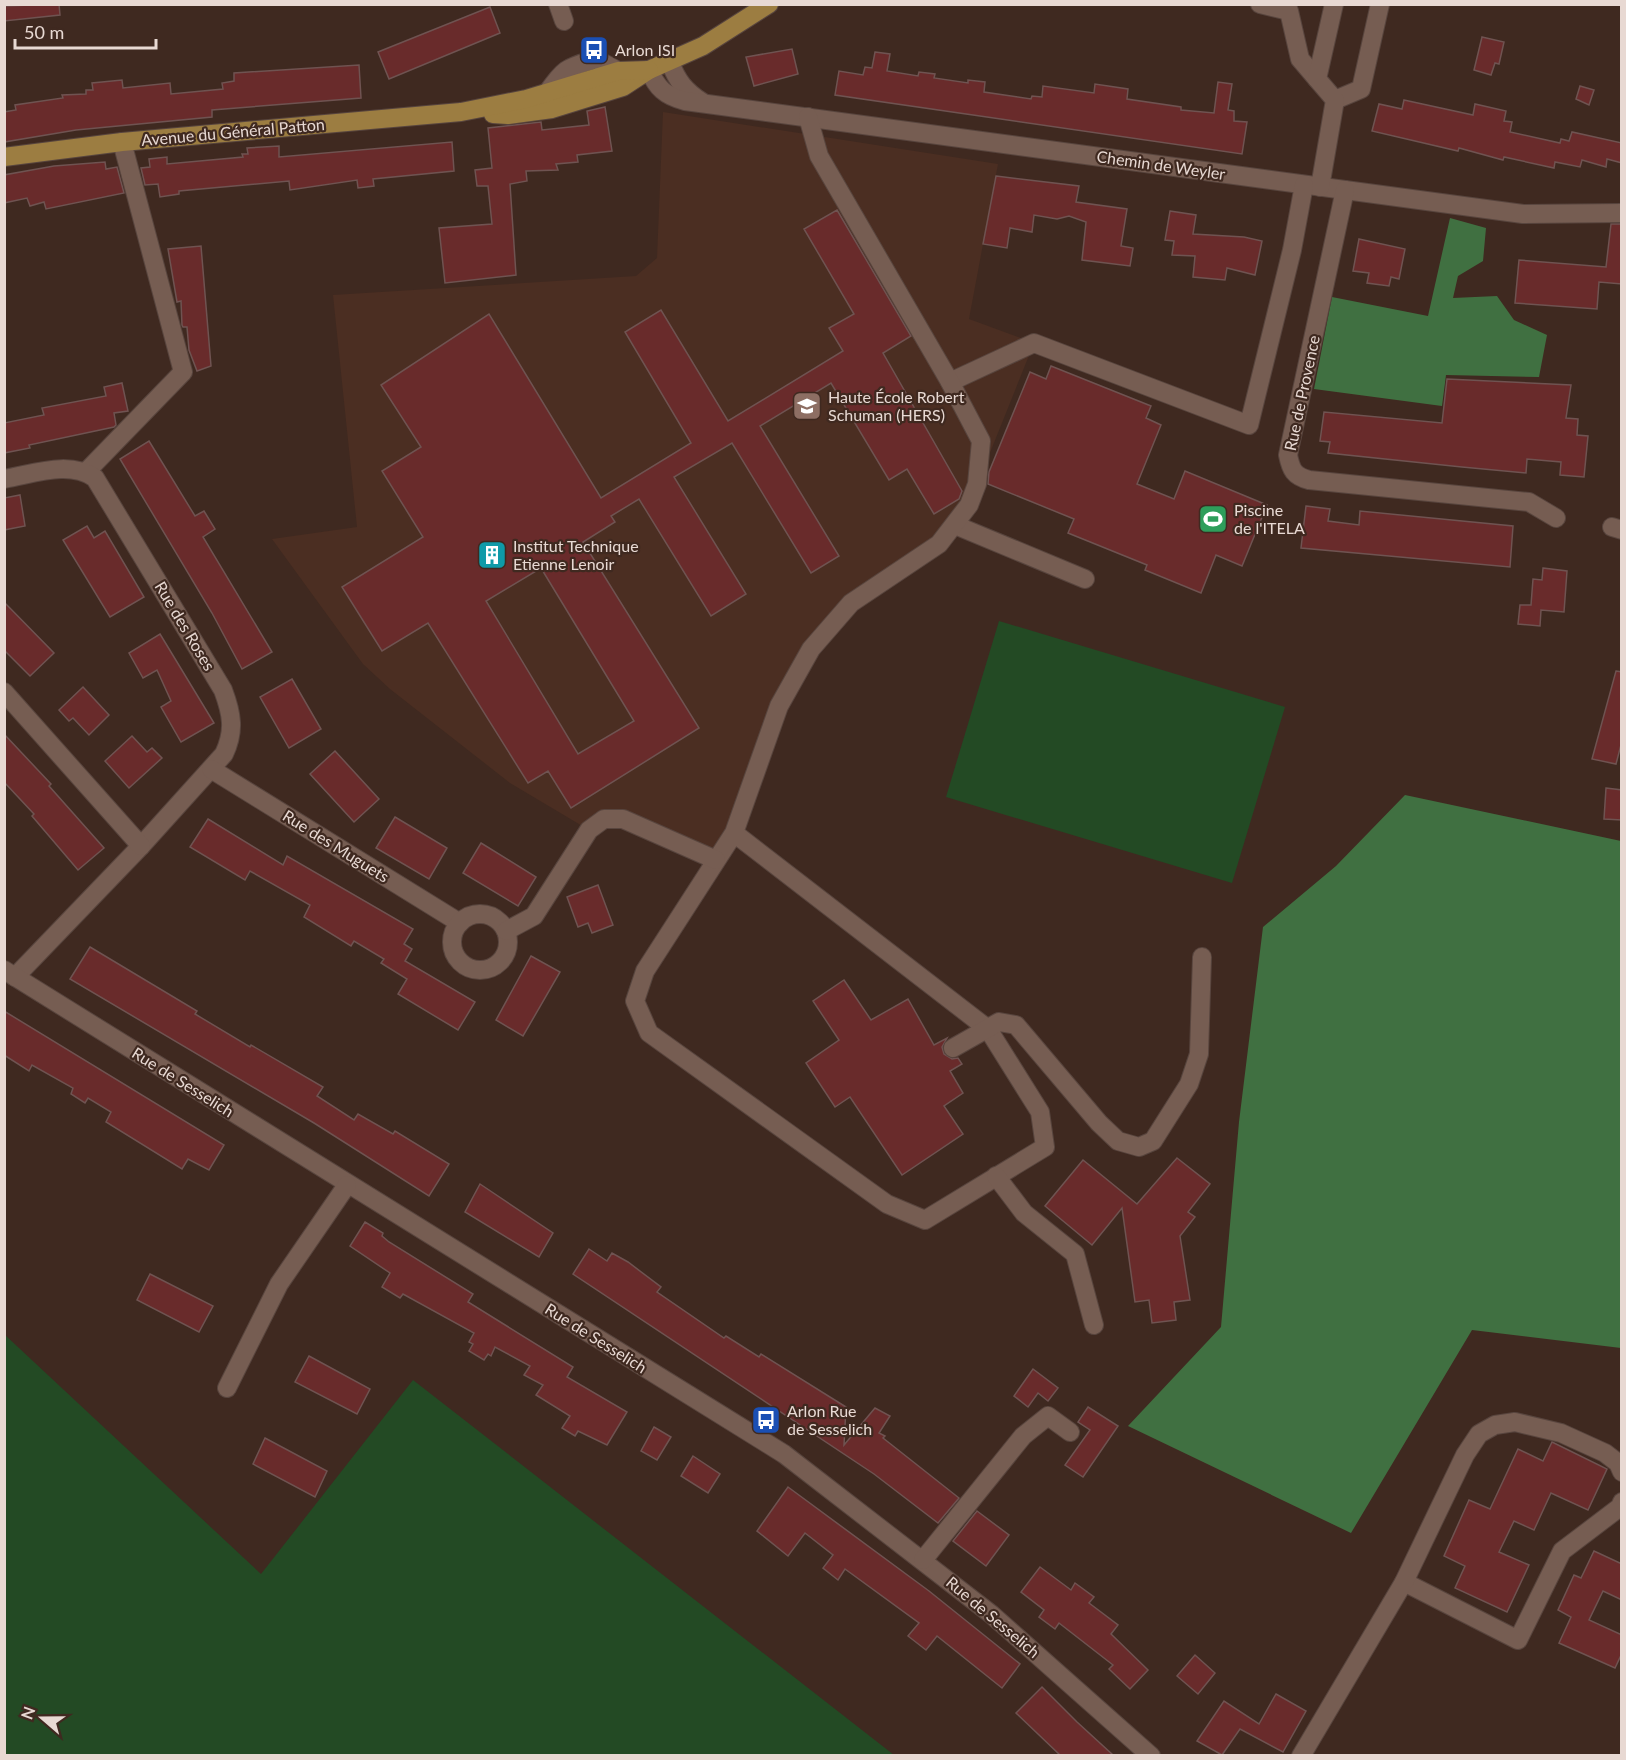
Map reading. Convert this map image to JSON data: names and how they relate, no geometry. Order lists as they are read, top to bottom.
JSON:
{
  "streets": {
    "main road": ["Avenue du Général Patton"],
    "street": [
      "Chemin de Weyler",
      "Rue de Provence",
      "Rue des Roses",
      "Rue des Muguets",
      "Rue de Sesselich"
    ]
  },
  "crossings": [
    ["Avenue du Général Patton", "Chemin de Weyler"],
    ["Chemin de Weyler", "Rue de Provence"],
    ["Rue des Roses", "Rue des Muguets"],
    ["Rue des Roses", "Rue de Sesselich"]
  ],
  "places": {
    "bus stop": ["Arlon ISI", "Arlon Rue de Sesselich"],
    "school or university": ["Haute École Robert Schuman (HERS)"],
    "sports": ["Piscine de l'ITELA"],
    "building": ["Institut Technique Etienne Lenoir"]
  },
  "scale_bar": "50 m",
  "north": "left"
}
